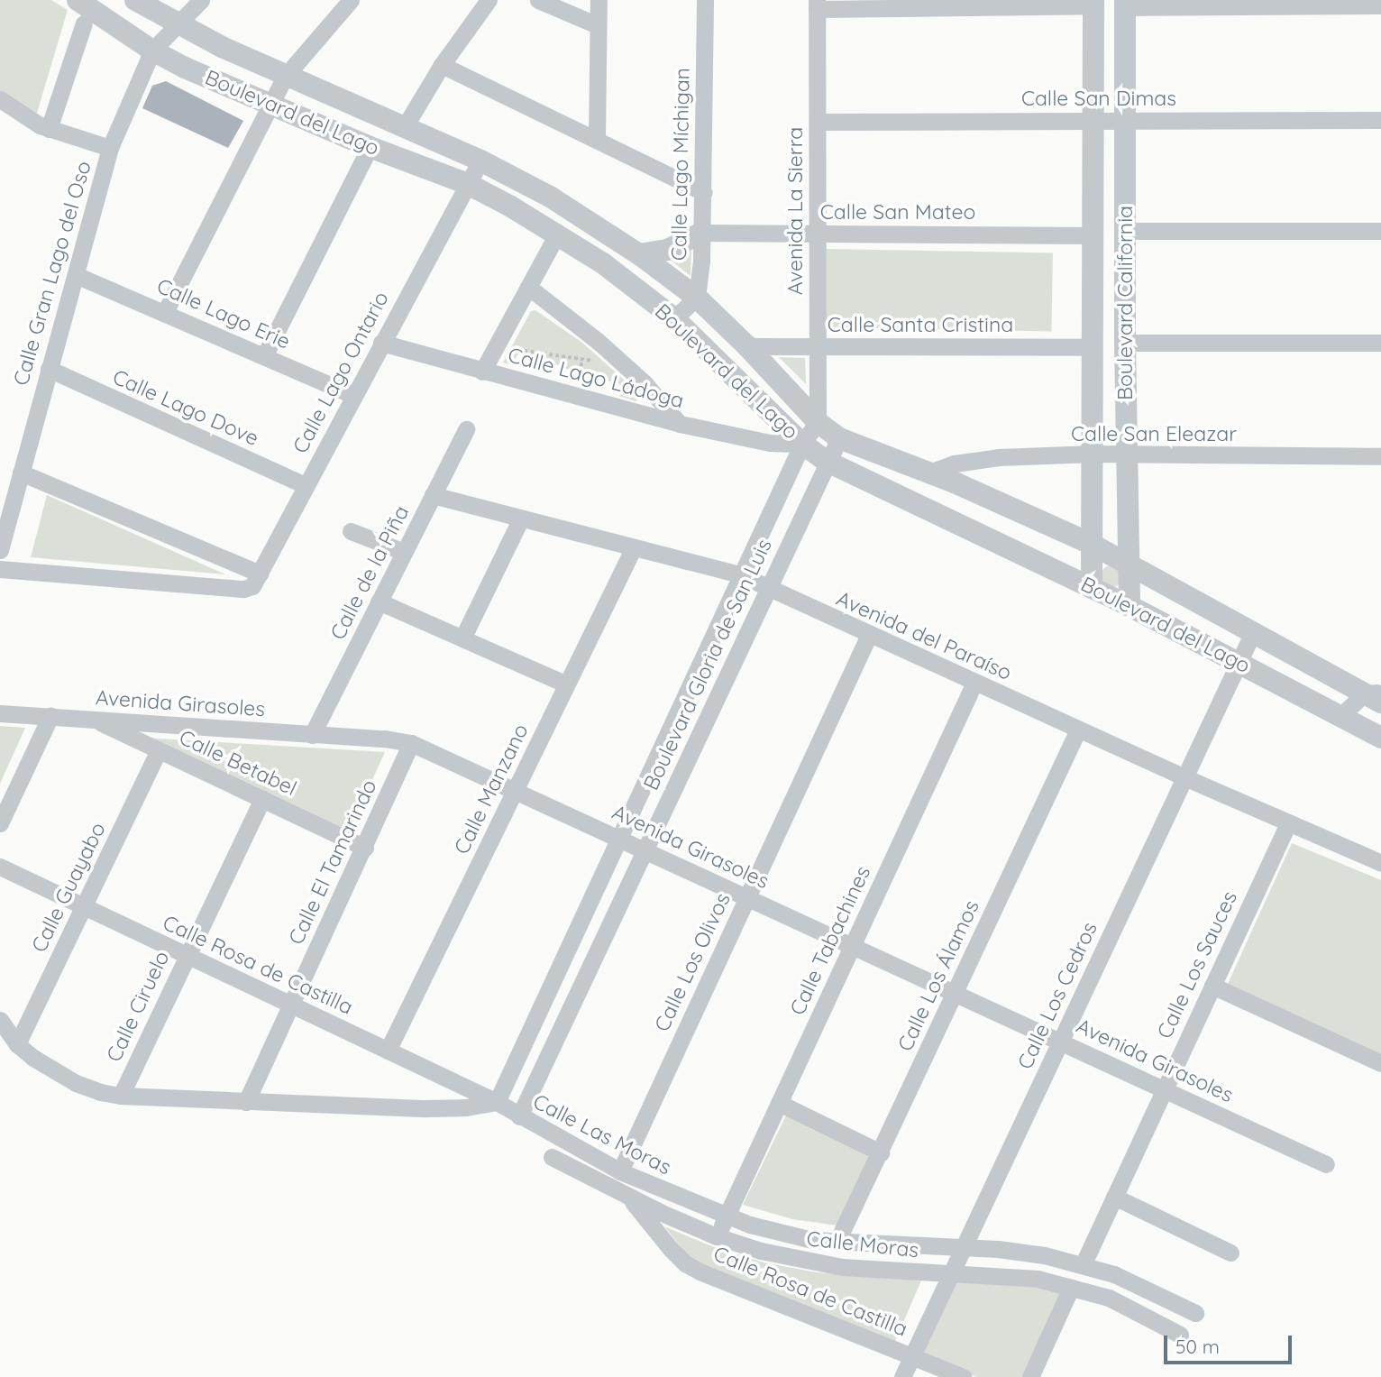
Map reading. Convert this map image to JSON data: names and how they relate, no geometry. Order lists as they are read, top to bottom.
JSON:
{
  "streets": {
    "street": [
      "Calle San Dimas",
      "Boulevard del Lago",
      "Calle Lago Míchigan",
      "Avenida La Sierra",
      "Calle San Mateo",
      "Calle Gran Lago del Oso",
      "Boulevard California",
      "Calle Lago Erie",
      "Calle Santa Cristina",
      "Calle Lago Ontario",
      "Calle Lago Ládoga",
      "Calle Lago Dove",
      "Calle San Eleazar",
      "Calle de la Piña",
      "Avenida del Paraíso",
      "Boulevard Gloria de San Luis",
      "Avenida Girasoles",
      "Calle Betabel",
      "Calle Manzano",
      "Calle El Tamarindo",
      "Calle Guayabo",
      "Calle Tabachines",
      "Calle Los Olivos",
      "Calle Rosa de Castilla",
      "Calle Los Sauces",
      "Calle Los Álamos",
      "Calle Los Cedros",
      "Calle Ciruelo",
      "Calle Las Moras",
      "Calle Moras"
    ]
  },
  "crossings": [
    ["Calle San Dimas", "Avenida La Sierra"],
    ["Calle San Dimas", "Boulevard California"],
    ["Boulevard del Lago", "Calle Lago Míchigan"],
    ["Boulevard del Lago", "Avenida La Sierra"],
    ["Boulevard del Lago", "Calle Gran Lago del Oso"],
    ["Boulevard del Lago", "Boulevard California"],
    ["Boulevard del Lago", "Calle Santa Cristina"],
    ["Boulevard del Lago", "Calle Lago Ontario"],
    ["Boulevard del Lago", "Calle Lago Ládoga"],
    ["Boulevard del Lago", "Calle San Eleazar"],
    ["Boulevard del Lago", "Boulevard Gloria de San Luis"],
    ["Boulevard del Lago", "Calle Los Cedros"],
    ["Calle Lago Míchigan", "Calle San Mateo"],
    ["Avenida La Sierra", "Calle San Mateo"],
    ["Avenida La Sierra", "Calle Santa Cristina"],
    ["Avenida La Sierra", "Boulevard Gloria de San Luis"],
    ["Calle San Mateo", "Boulevard California"],
    ["Calle Gran Lago del Oso", "Calle Lago Erie"],
    ["Calle Gran Lago del Oso", "Calle Lago Dove"],
    ["Boulevard California", "Calle Santa Cristina"],
    ["Boulevard California", "Calle San Eleazar"],
    ["Calle Lago Erie", "Calle Lago Ontario"],
    ["Calle Lago Ontario", "Calle Lago Ládoga"],
    ["Calle Lago Ontario", "Calle Lago Dove"],
    ["Calle Lago Ládoga", "Boulevard Gloria de San Luis"],
    ["Calle de la Piña", "Avenida del Paraíso"],
    ["Calle de la Piña", "Avenida Girasoles"],
    ["Avenida del Paraíso", "Boulevard Gloria de San Luis"],
    ["Avenida del Paraíso", "Calle Manzano"],
    ["Avenida del Paraíso", "Calle Tabachines"],
    ["Avenida del Paraíso", "Calle Los Olivos"],
    ["Avenida del Paraíso", "Calle Los Sauces"],
    ["Avenida del Paraíso", "Calle Los Álamos"],
    ["Avenida del Paraíso", "Calle Los Cedros"],
    ["Boulevard Gloria de San Luis", "Avenida Girasoles"],
    ["Boulevard Gloria de San Luis", "Calle Rosa de Castilla"],
    ["Boulevard Gloria de San Luis", "Calle Las Moras"],
    ["Avenida Girasoles", "Calle Betabel"],
    ["Avenida Girasoles", "Calle Manzano"],
    ["Avenida Girasoles", "Calle El Tamarindo"],
    ["Avenida Girasoles", "Calle Tabachines"],
    ["Avenida Girasoles", "Calle Los Olivos"],
    ["Avenida Girasoles", "Calle Los Sauces"],
    ["Avenida Girasoles", "Calle Los Álamos"],
    ["Avenida Girasoles", "Calle Los Cedros"],
    ["Calle Betabel", "Calle El Tamarindo"],
    ["Calle Betabel", "Calle Guayabo"],
    ["Calle Betabel", "Calle Ciruelo"],
    ["Calle Manzano", "Calle Rosa de Castilla"],
    ["Calle El Tamarindo", "Calle Rosa de Castilla"],
    ["Calle Guayabo", "Calle Rosa de Castilla"],
    ["Calle Tabachines", "Calle Las Moras"],
    ["Calle Tabachines", "Calle Moras"],
    ["Calle Los Olivos", "Calle Las Moras"],
    ["Calle Rosa de Castilla", "Calle Los Cedros"],
    ["Calle Rosa de Castilla", "Calle Ciruelo"],
    ["Calle Rosa de Castilla", "Calle Las Moras"],
    ["Calle Rosa de Castilla", "Calle Moras"],
    ["Calle Los Sauces", "Calle Las Moras"],
    ["Calle Los Álamos", "Calle Las Moras"],
    ["Calle Los Cedros", "Calle Las Moras"],
    ["Calle Los Cedros", "Calle Moras"],
    ["Calle Las Moras", "Calle Moras"]
  ],
  "scale_bar": "50 m"
}
